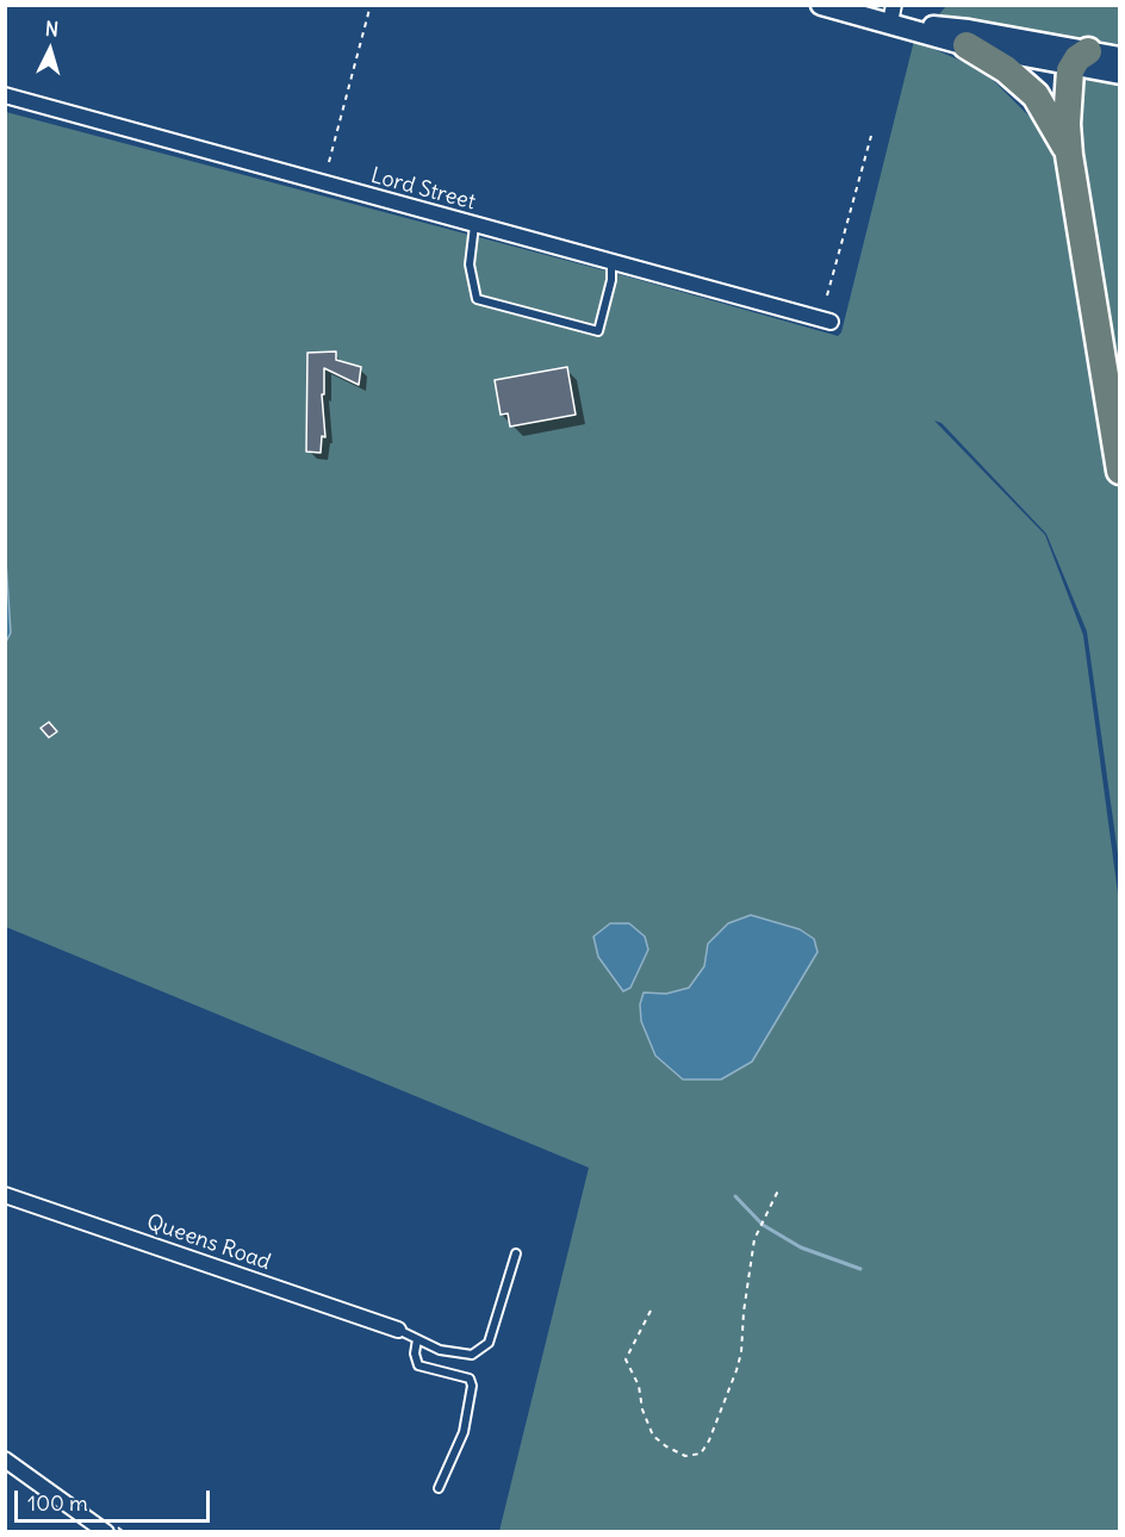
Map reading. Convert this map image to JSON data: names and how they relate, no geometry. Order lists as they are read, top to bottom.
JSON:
{
  "streets": {
    "street": ["Lord Street", "Queens Road"]
  },
  "scale_bar": "100 m",
  "north": "top"
}
